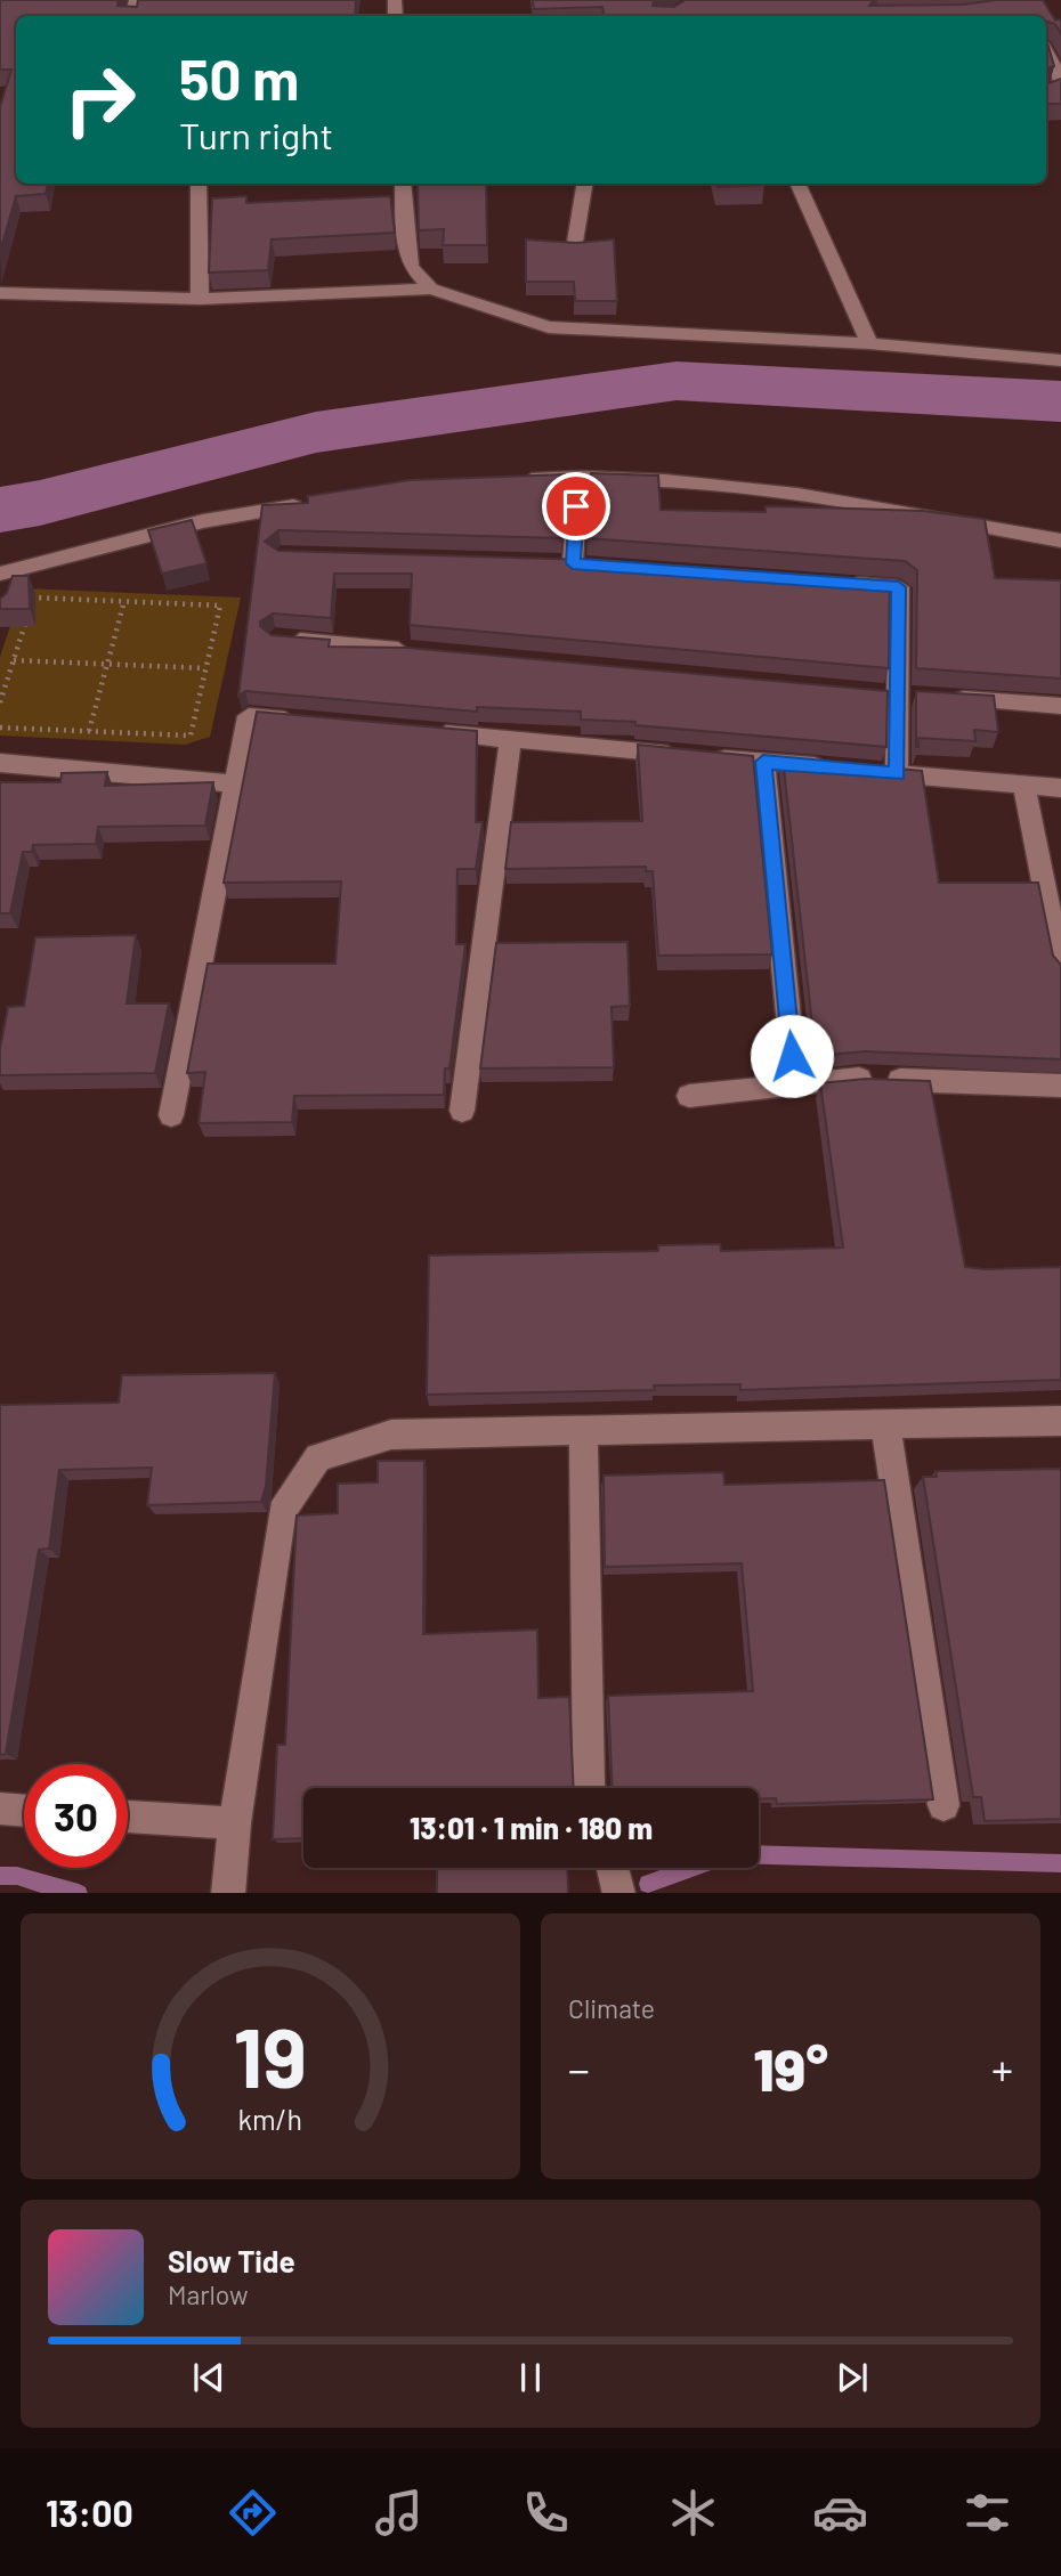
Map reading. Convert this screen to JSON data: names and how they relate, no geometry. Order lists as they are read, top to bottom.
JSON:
{
  "page": {
    "turn": ["50 m", "Turn right"],
    "limit": "30",
    "trip": "13:01 · 1 min · 180 m",
    "tile": "Climate",
    "heat": ["−", "19°", "+"],
    "song": ["Slow Tide", "Marlow"],
    "tabs": "13:00",
    "gauge": ["19", "km/h"]
  }
}
